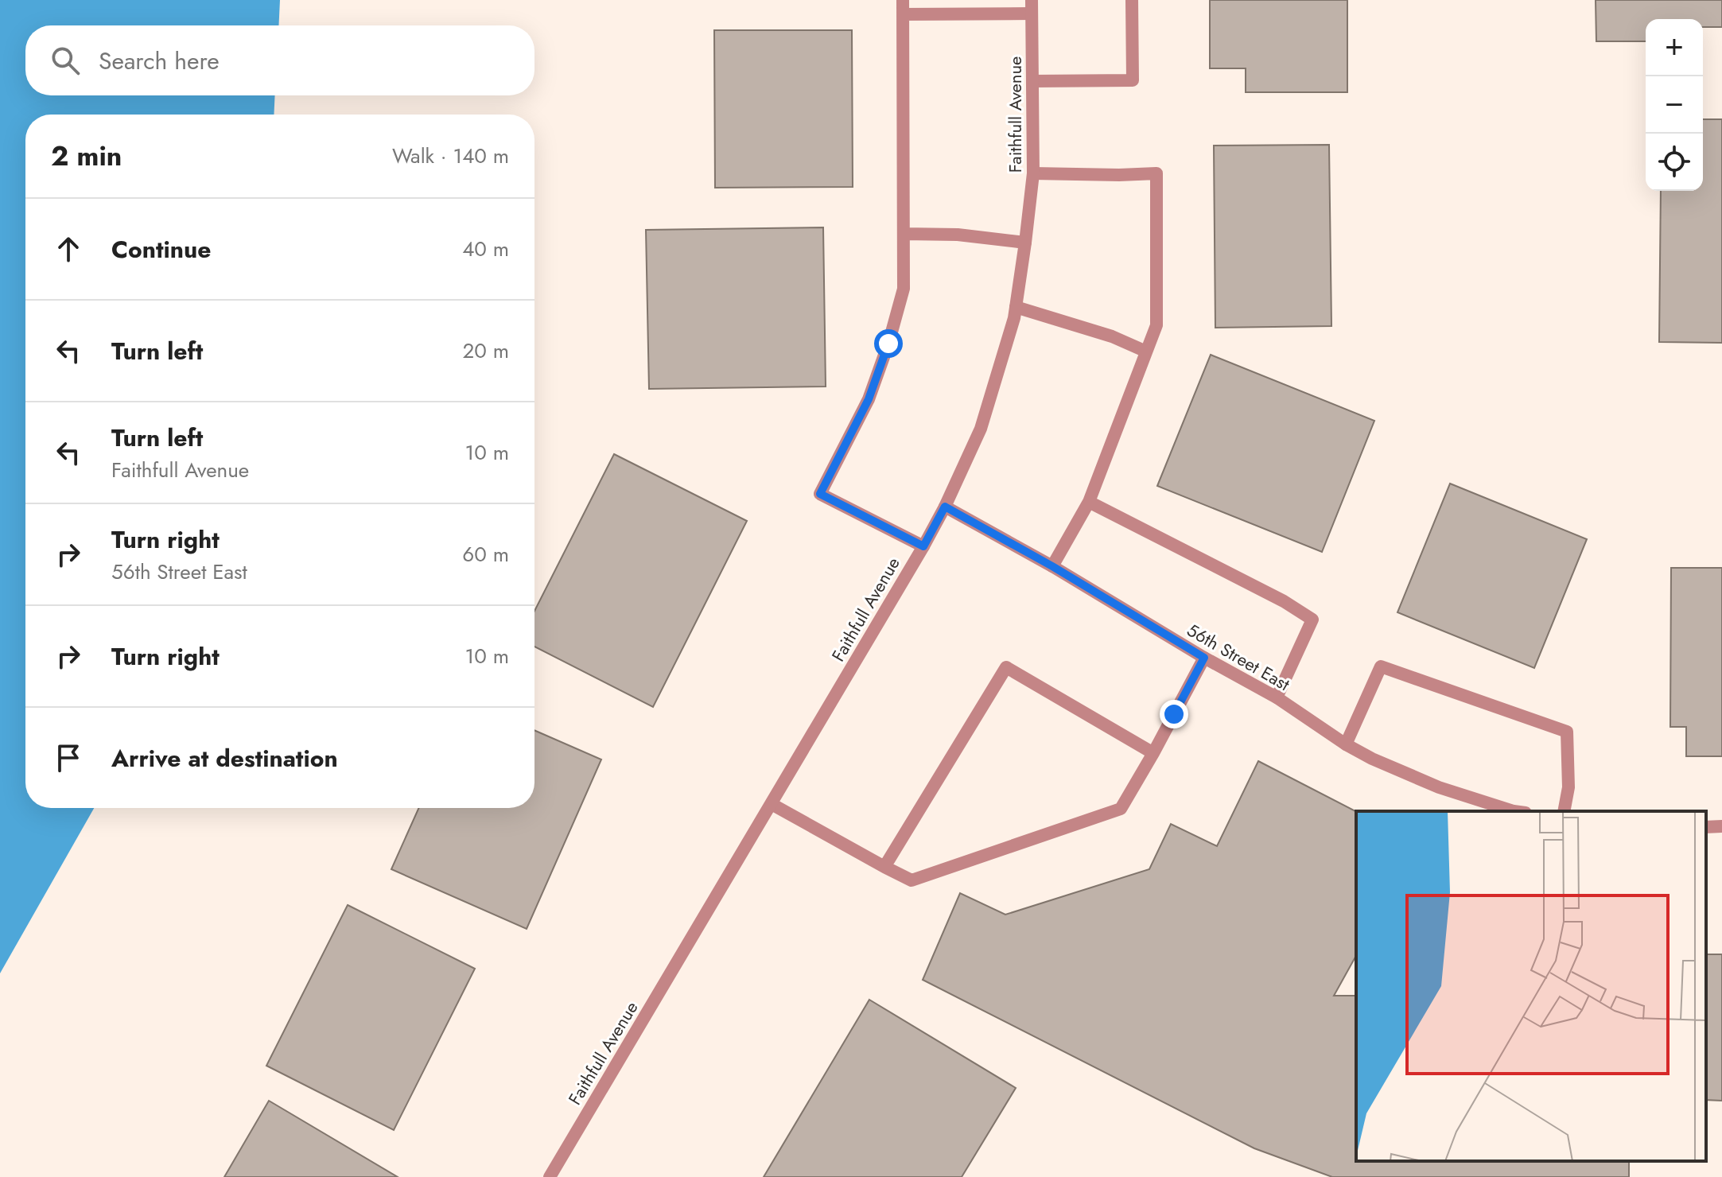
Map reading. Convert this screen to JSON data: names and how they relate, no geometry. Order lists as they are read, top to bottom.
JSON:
{
  "streets": {
    "street": ["Faithfull Avenue", "56th Street East"]
  },
  "crossings": [
    ["Faithfull Avenue", "56th Street East"]
  ],
  "page": {
    "map_buttons": ["+", "−"],
    "search": "Search here",
    "heading": ["2 min", "Walk · 140 m"],
    "list": [
      ["Continue", "40 m"],
      ["Turn left", "20 m"],
      ["Turn left", "Faithfull Avenue", "10 m"],
      ["Turn right", "56th Street East", "60 m"],
      ["Turn right", "10 m"],
      "Arrive at destination"
    ]
  }
}
